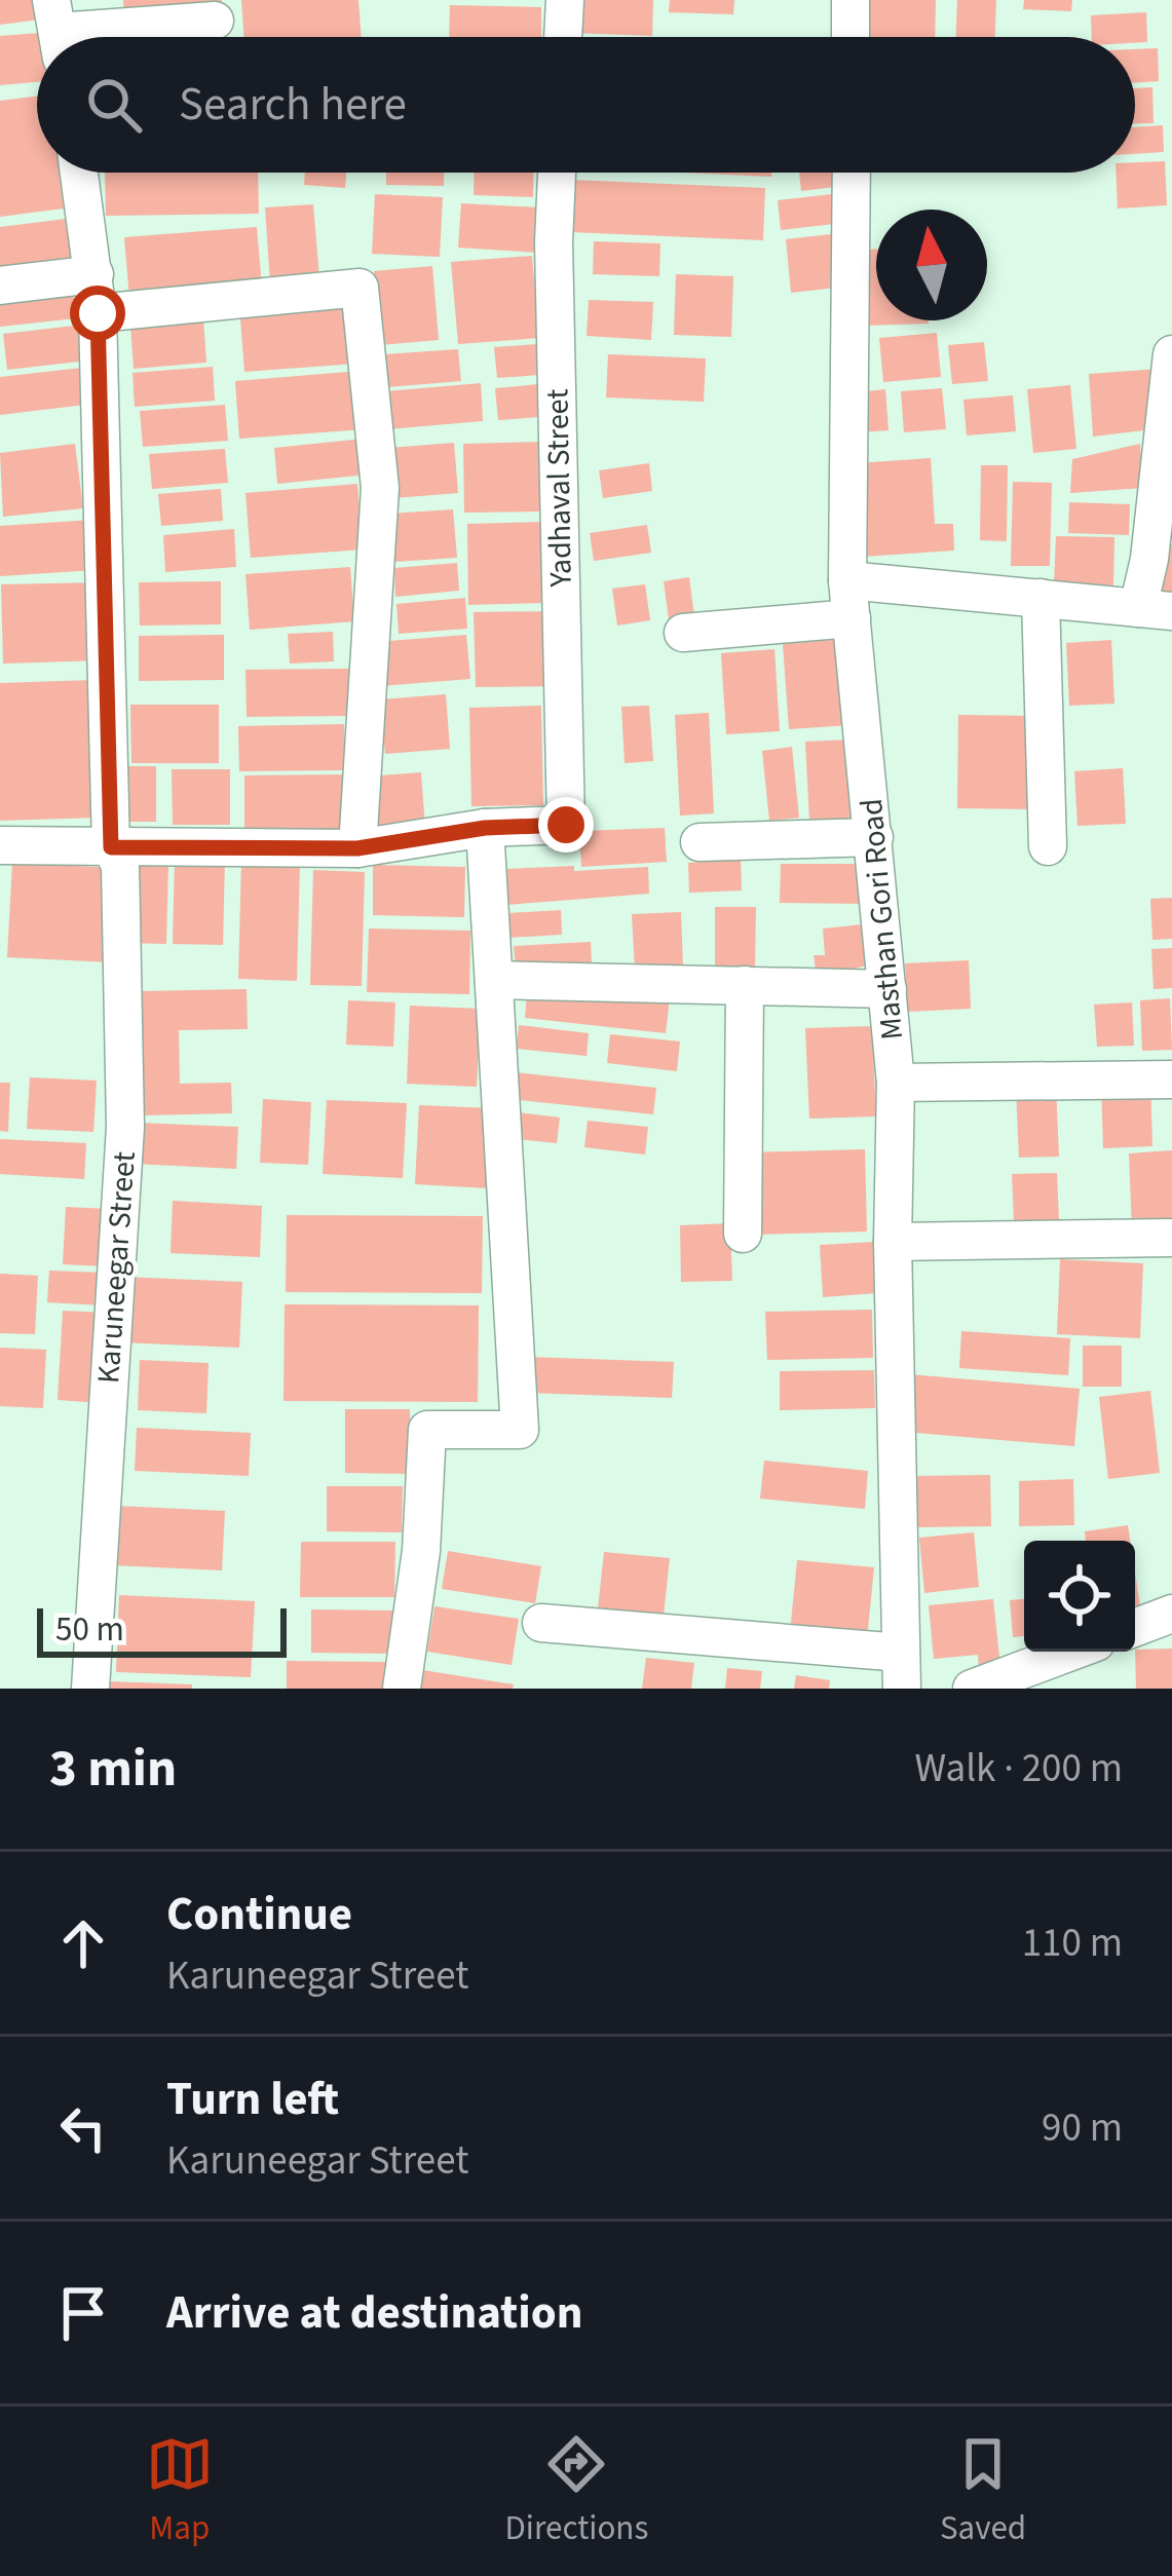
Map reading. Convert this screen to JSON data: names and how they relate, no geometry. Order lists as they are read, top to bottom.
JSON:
{
  "streets": {
    "street": ["Yadhaval Street", "Masthan Gori Road", "Karuneegar Street"]
  },
  "scale_bar": "50 m",
  "north": "top",
  "page": {
    "search": "Search here",
    "scale": "50 m",
    "heading": ["3 min", "Walk · 200 m"],
    "list": [
      ["Continue", "Karuneegar Street", "110 m"],
      ["Turn left", "Karuneegar Street", "90 m"],
      "Arrive at destination"
    ],
    "nav": ["Map", "Directions", "Saved"]
  }
}
